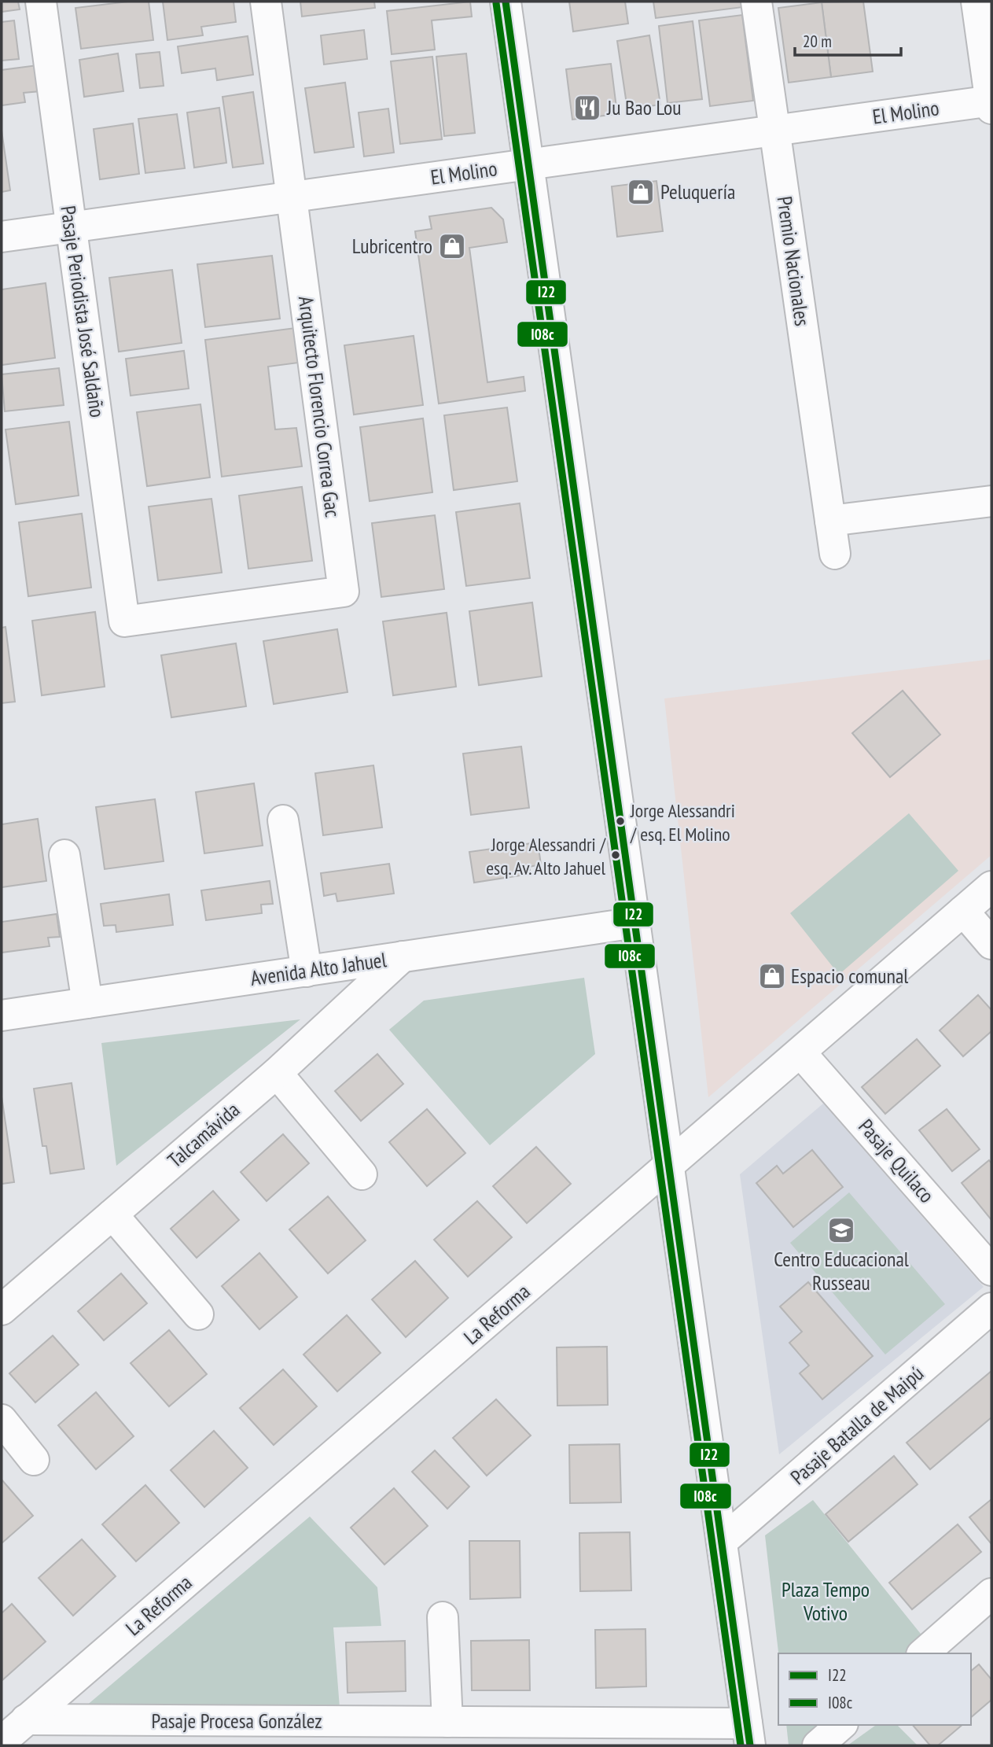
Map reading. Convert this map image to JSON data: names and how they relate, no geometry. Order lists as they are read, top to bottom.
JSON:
{
  "streets": {
    "street": [
      "El Molino",
      "Premio Nacionales",
      "Pasaje Periodista José Saldaño",
      "Arquitecto Florencio Correa Gac",
      "Avenida Alto Jahuel",
      "Talcamávida",
      "Pasaje Quilaco",
      "La Reforma",
      "Pasaje Batalla de Maipú",
      "Pasaje Procesa González"
    ]
  },
  "crossings": [
    ["El Molino", "Premio Nacionales"],
    ["El Molino", "Pasaje Periodista José Saldaño"],
    ["El Molino", "Arquitecto Florencio Correa Gac"],
    ["Pasaje Periodista José Saldaño", "Arquitecto Florencio Correa Gac"],
    ["Avenida Alto Jahuel", "Talcamávida"],
    ["Pasaje Quilaco", "La Reforma"],
    ["La Reforma", "Pasaje Procesa González"]
  ],
  "parks": ["Plaza Tempo Votivo"],
  "places": {
    "restaurant": ["Ju Bao Lou"],
    "shop": ["Peluquería", "Lubricentro", "Espacio comunal"],
    "other": ["Jorge Alessandri / esq. El Molino", "Jorge Alessandri / esq. Av. Alto Jahuel"],
    "school or university": ["Centro Educacional Russeau"]
  },
  "lines": ["transit line I22", "transit line I08c"],
  "legend": ["I22", "I08c"],
  "scale_bar": "20 m"
}
